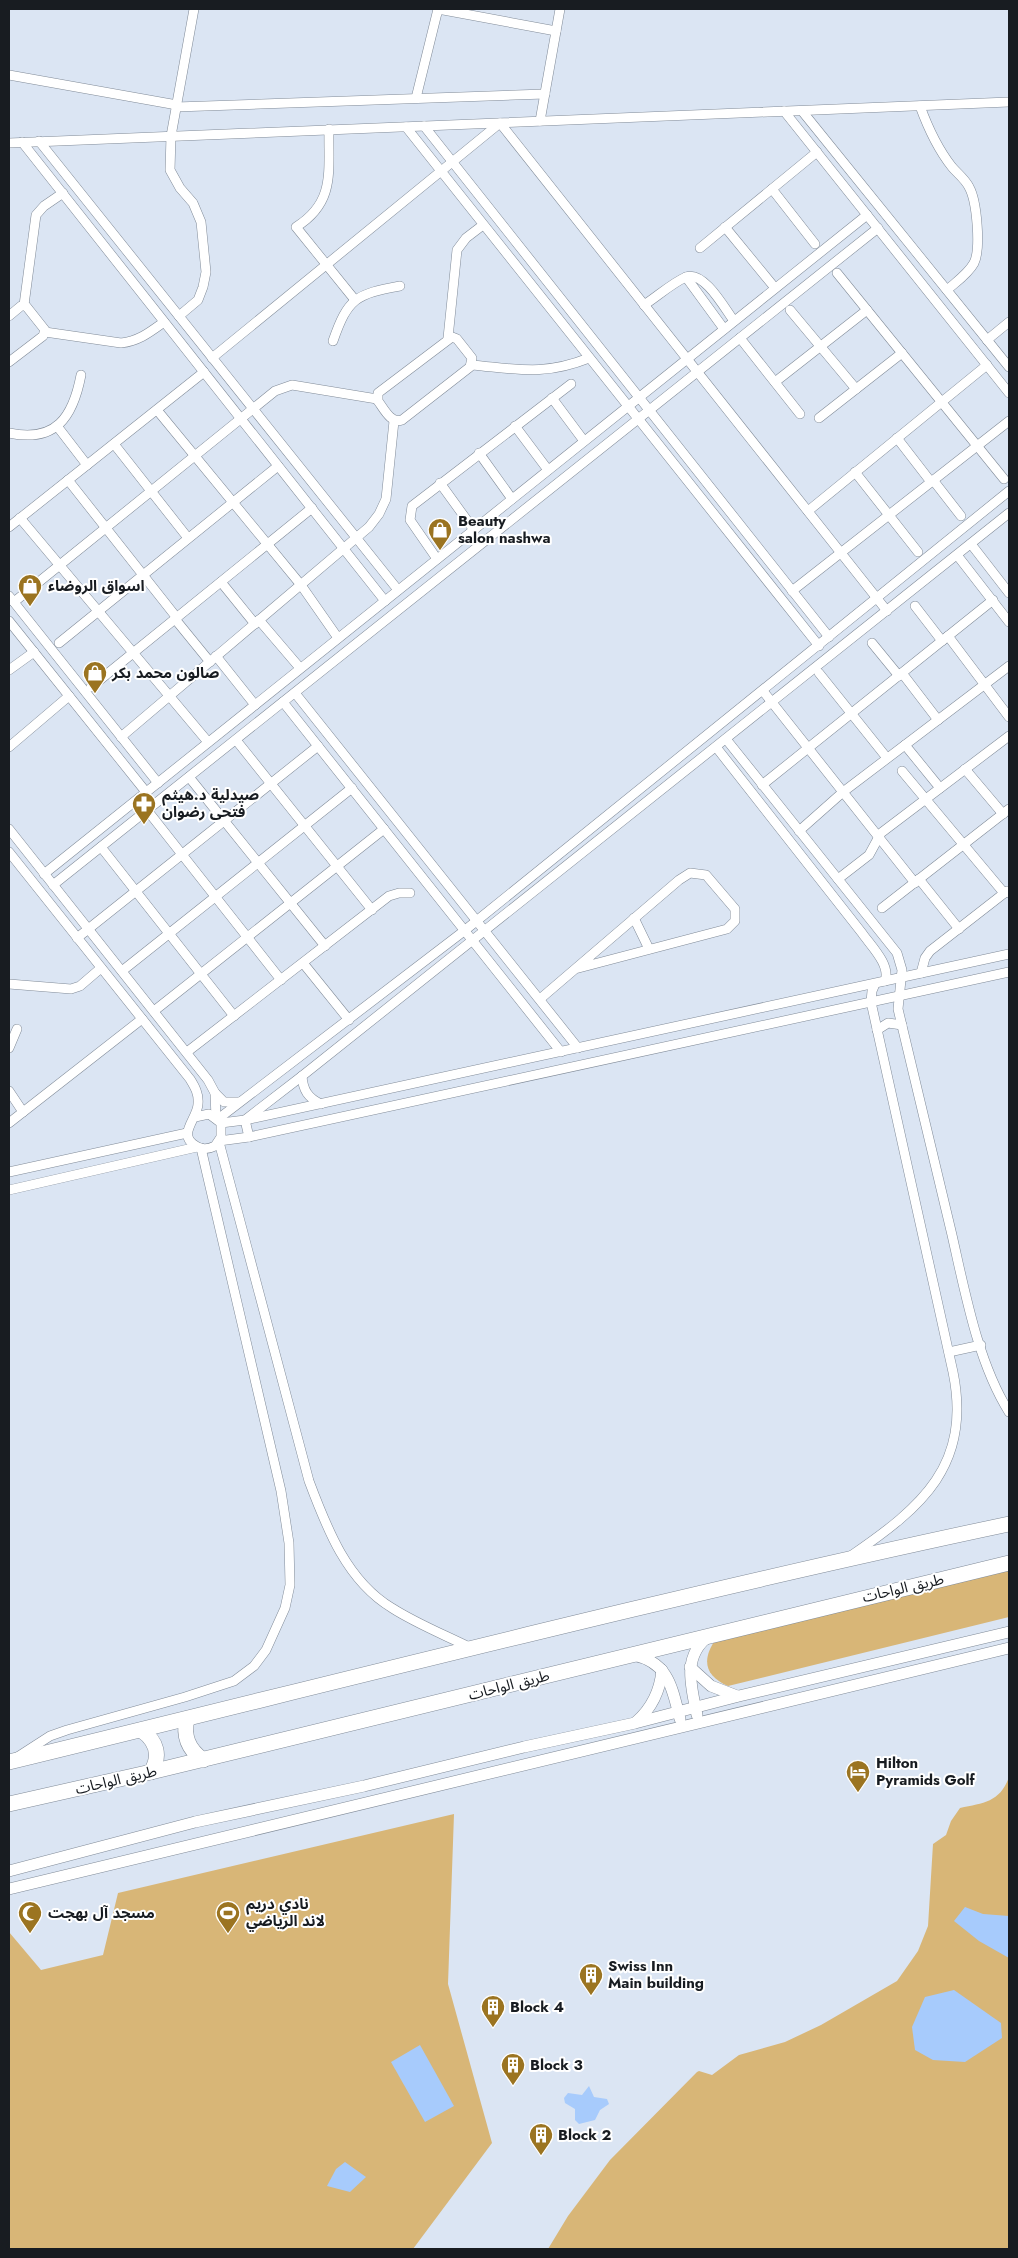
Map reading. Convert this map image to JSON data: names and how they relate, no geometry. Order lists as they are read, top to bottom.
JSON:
{
  "streets": {
    "highway": ["طريق الواحات"]
  },
  "places": {
    "shop": ["Beauty salon nashwa", "اسواق الروضاء", "صالون محمد بكر"],
    "pharmacy": ["صيدلية د.هيثم فتحى رضوان"],
    "hotel": ["Hilton Pyramids Golf"],
    "mosque": ["مسجد آل بهجت"],
    "sports": ["نادي دريم لاند الرياضي"],
    "building": [
      "Swiss Inn Main building",
      "Block 4",
      "Block 3",
      "Block 2"
    ]
  }
}
